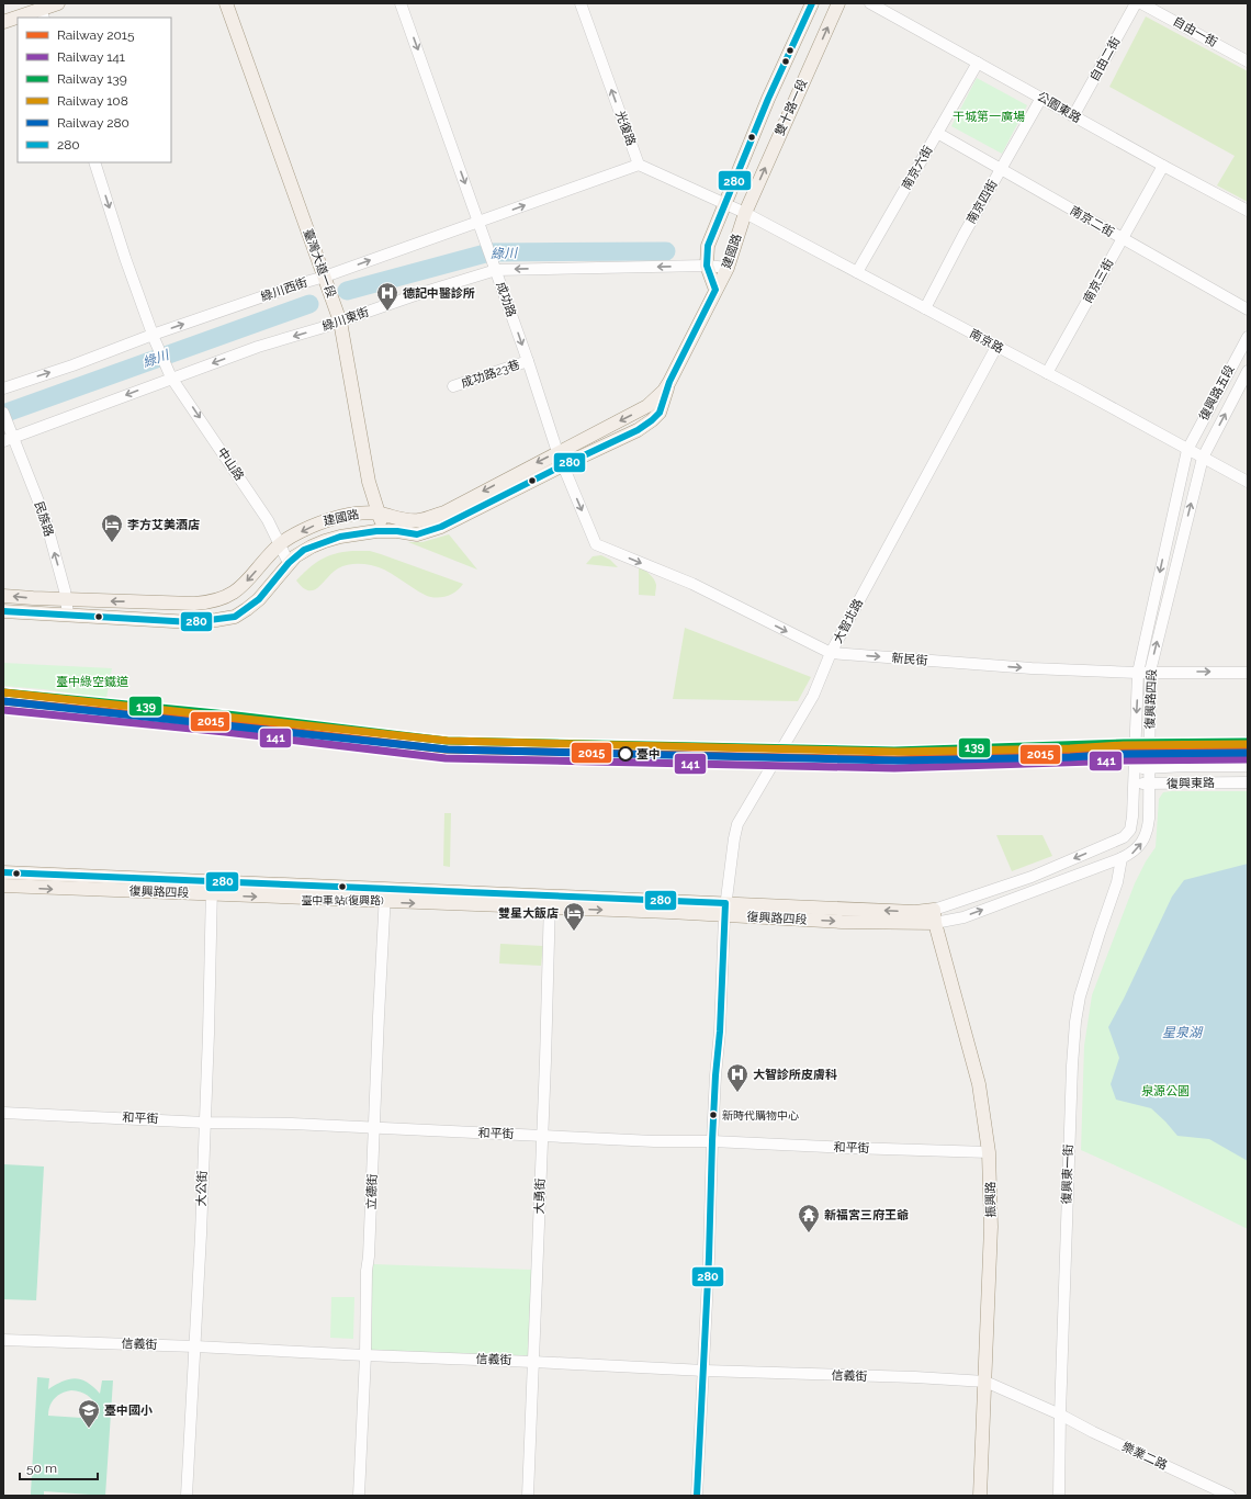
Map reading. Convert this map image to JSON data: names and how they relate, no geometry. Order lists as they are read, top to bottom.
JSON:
{
  "streets": {
    "main road": [
      "雙十路一段",
      "建國路",
      "臺灣大道一段",
      "復興路四段",
      "振興路"
    ],
    "street": [
      "自由一街",
      "自由二街",
      "公園東路",
      "光復路",
      "南京六街",
      "南京四街",
      "南京二街",
      "南京三街",
      "綠川西街",
      "成功路",
      "綠川東街",
      "南京路",
      "成功路23巷",
      "復興路五段",
      "中山路",
      "民族路",
      "大智北路",
      "新民街",
      "復興東路",
      "和平街",
      "復興東一街",
      "大公街",
      "立德街",
      "大勇街",
      "信義街",
      "樂業二路"
    ]
  },
  "crossings": [
    ["自由二街", "公園東路"],
    ["雙十路一段", "建國路"],
    ["雙十路一段", "南京路"],
    ["公園東路", "南京六街"],
    ["公園東路", "南京四街"],
    ["公園東路", "南京三街"],
    ["光復路", "綠川西街"],
    ["南京六街", "南京二街"],
    ["南京六街", "南京路"],
    ["南京四街", "南京二街"],
    ["南京四街", "南京路"],
    ["南京二街", "南京三街"],
    ["建國路", "臺灣大道一段"],
    ["建國路", "成功路"],
    ["建國路", "綠川東街"],
    ["建國路", "南京路"],
    ["建國路", "中山路"],
    ["建國路", "民族路"],
    ["臺灣大道一段", "綠川西街"],
    ["臺灣大道一段", "綠川東街"],
    ["南京三街", "南京路"],
    ["綠川西街", "成功路"],
    ["綠川西街", "中山路"],
    ["成功路", "綠川東街"],
    ["成功路", "成功路23巷"],
    ["成功路", "新民街"],
    ["綠川東街", "中山路"],
    ["綠川東街", "民族路"],
    ["南京路", "復興路五段"],
    ["南京路", "大智北路"],
    ["南京路", "復興路四段"],
    ["復興路五段", "復興路四段"],
    ["大智北路", "新民街"],
    ["大智北路", "復興路四段"],
    ["大智北路", "和平街"],
    ["大智北路", "信義街"],
    ["新民街", "復興路四段"],
    ["復興路四段", "復興東路"],
    ["復興路四段", "復興東一街"],
    ["復興路四段", "大公街"],
    ["復興路四段", "立德街"],
    ["復興路四段", "大勇街"],
    ["復興路四段", "振興路"],
    ["和平街", "大公街"],
    ["和平街", "立德街"],
    ["和平街", "大勇街"],
    ["和平街", "振興路"],
    ["復興東一街", "樂業二路"],
    ["大公街", "信義街"],
    ["立德街", "信義街"],
    ["大勇街", "信義街"],
    ["振興路", "信義街"],
    ["振興路", "樂業二路"],
    ["信義街", "樂業二路"]
  ],
  "one_way": [
    "光復路",
    "綠川西街",
    "成功路",
    "綠川東街",
    "中山路",
    "民族路",
    "新民街"
  ],
  "water": ["綠川", "星泉湖"],
  "parks": ["干城第一廣場", "臺中綠空鐵道", "泉源公園"],
  "places": {
    "hospital": ["德記中醫診所", "大智診所皮膚科"],
    "hotel": ["李方艾美酒店", "雙星大飯店"],
    "other": ["臺中", "臺中車站(復興路)", "新時代購物中心"],
    "temple": ["新福宮三府王爺"],
    "school or university": ["臺中國小"]
  },
  "lines": [
    "transit line 280",
    "rail line 139",
    "rail line 108",
    "rail line 2015",
    "rail line 280",
    "rail line 141"
  ],
  "legend": [
    "Railway 2015",
    "Railway 141",
    "Railway 139",
    "Railway 108",
    "Railway 280",
    "280"
  ],
  "scale_bar": "50 m"
}
